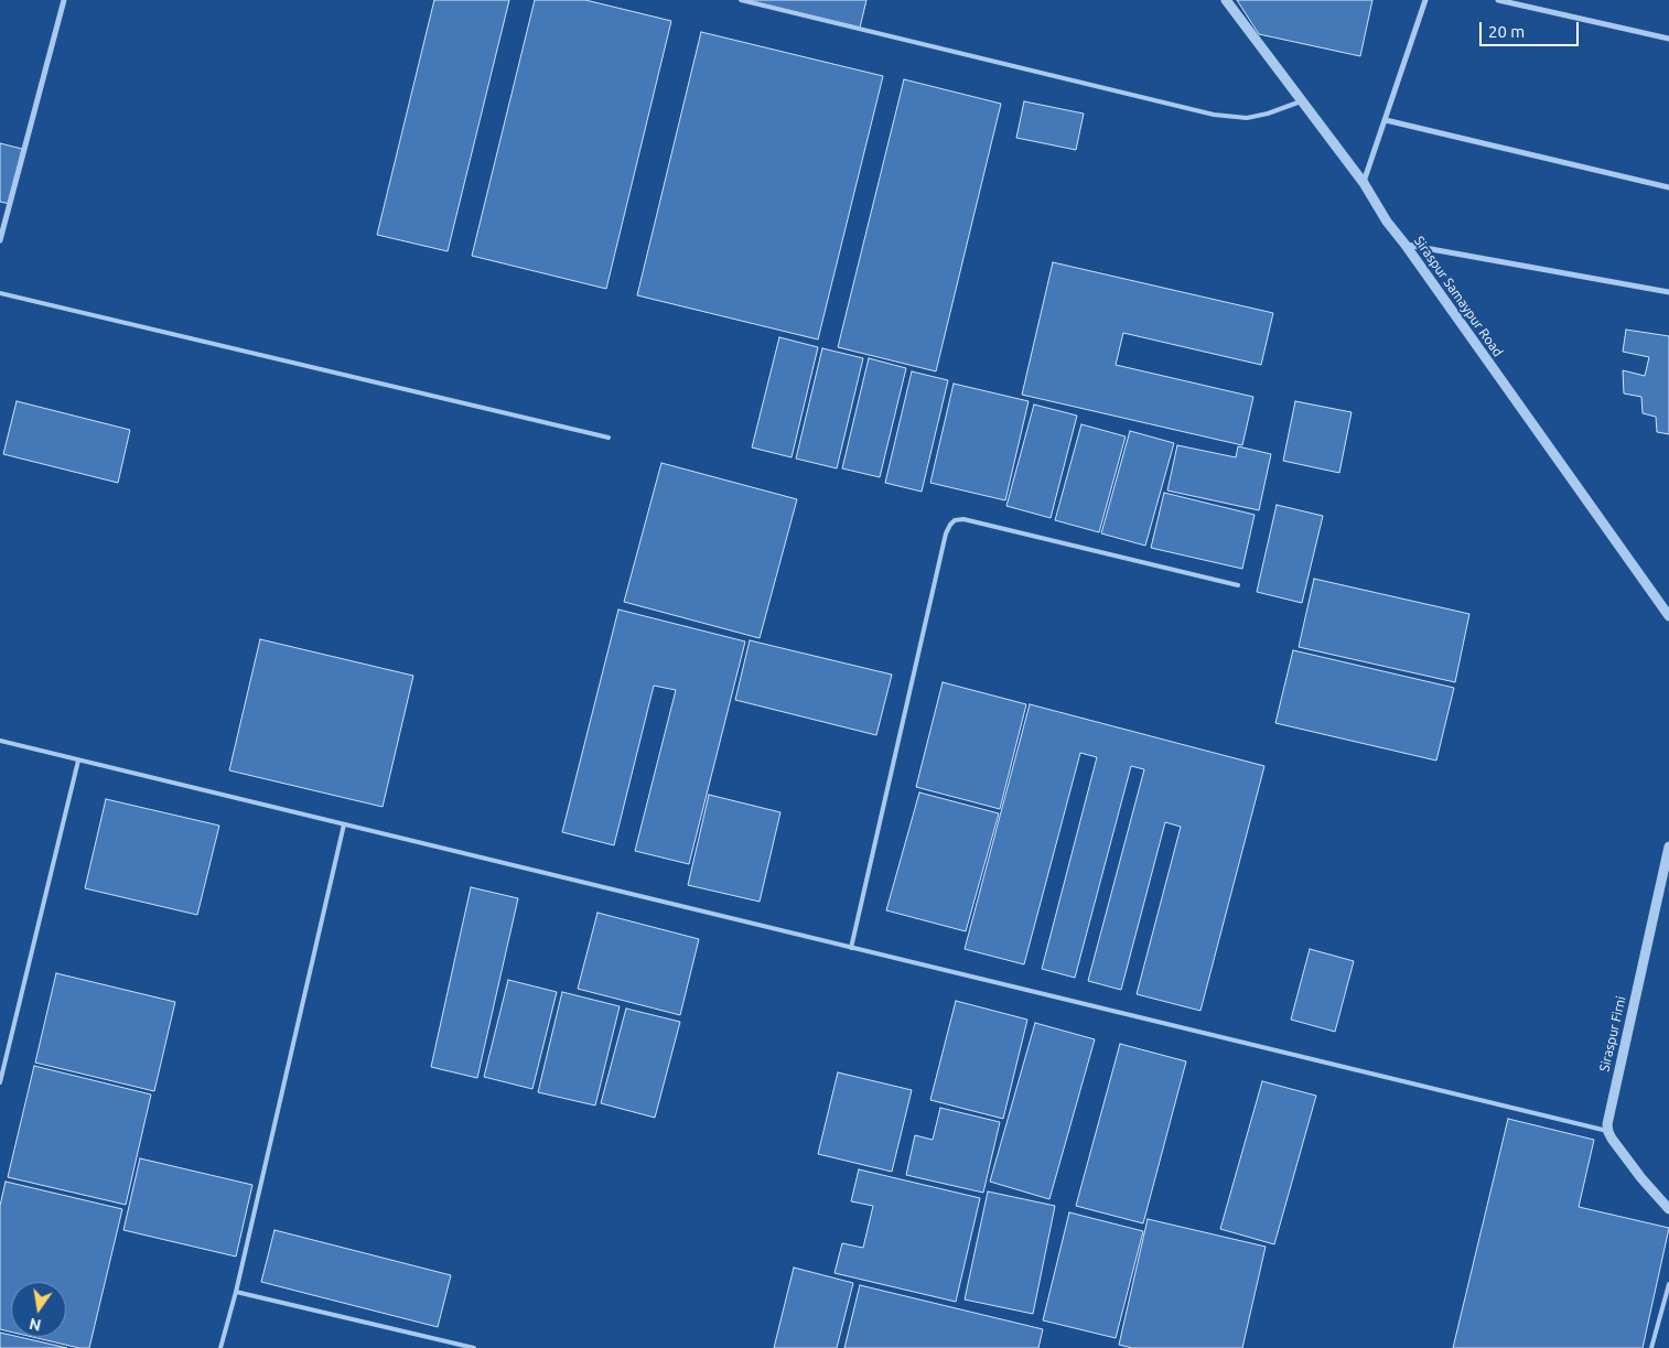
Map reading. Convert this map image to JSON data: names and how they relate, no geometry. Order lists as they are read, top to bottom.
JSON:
{
  "streets": {
    "street": ["Siraspur Samaypur Road", "Siraspur Firni"]
  },
  "scale_bar": "20 m",
  "north": "bottom"
}
